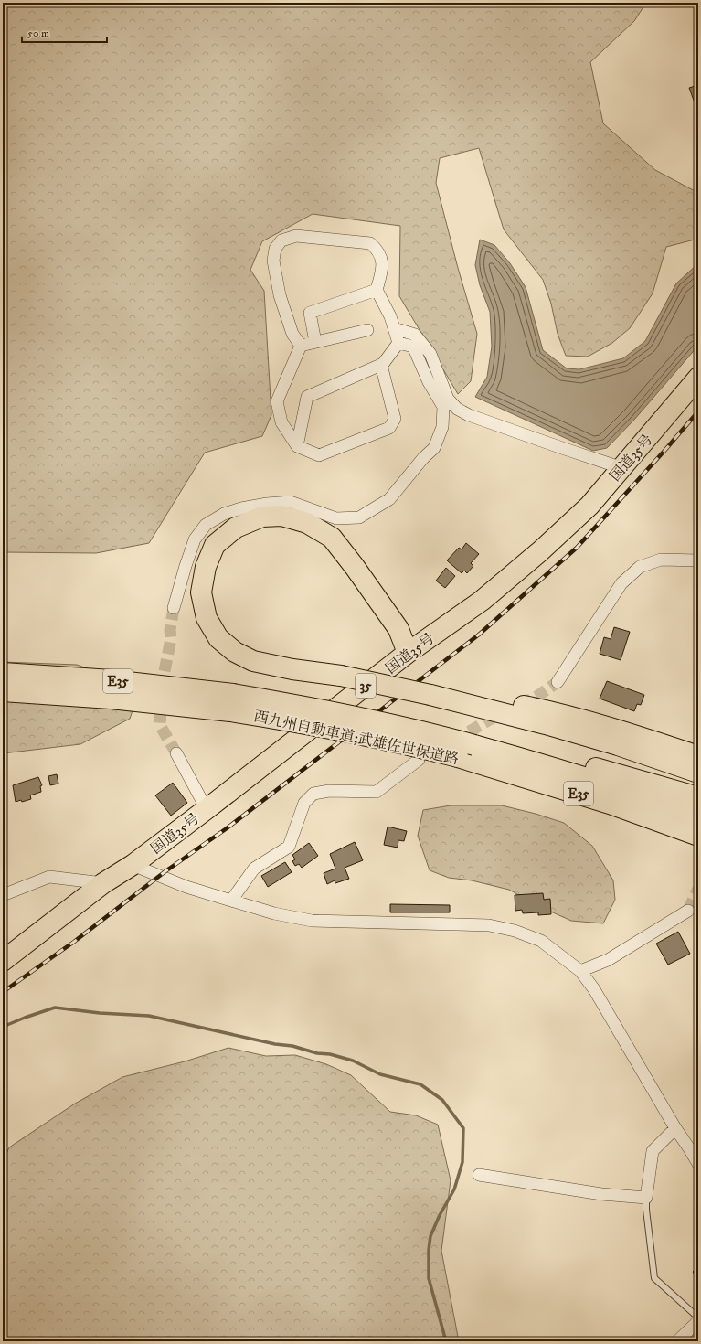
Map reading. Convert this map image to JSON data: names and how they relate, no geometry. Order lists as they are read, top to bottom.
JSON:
{
  "streets": {
    "highway": [
      "国道35号",
      "E35",
      "35",
      "西九州自動車道;武雄佐世保道路"
    ]
  },
  "scale_bar": "50 m"
}
